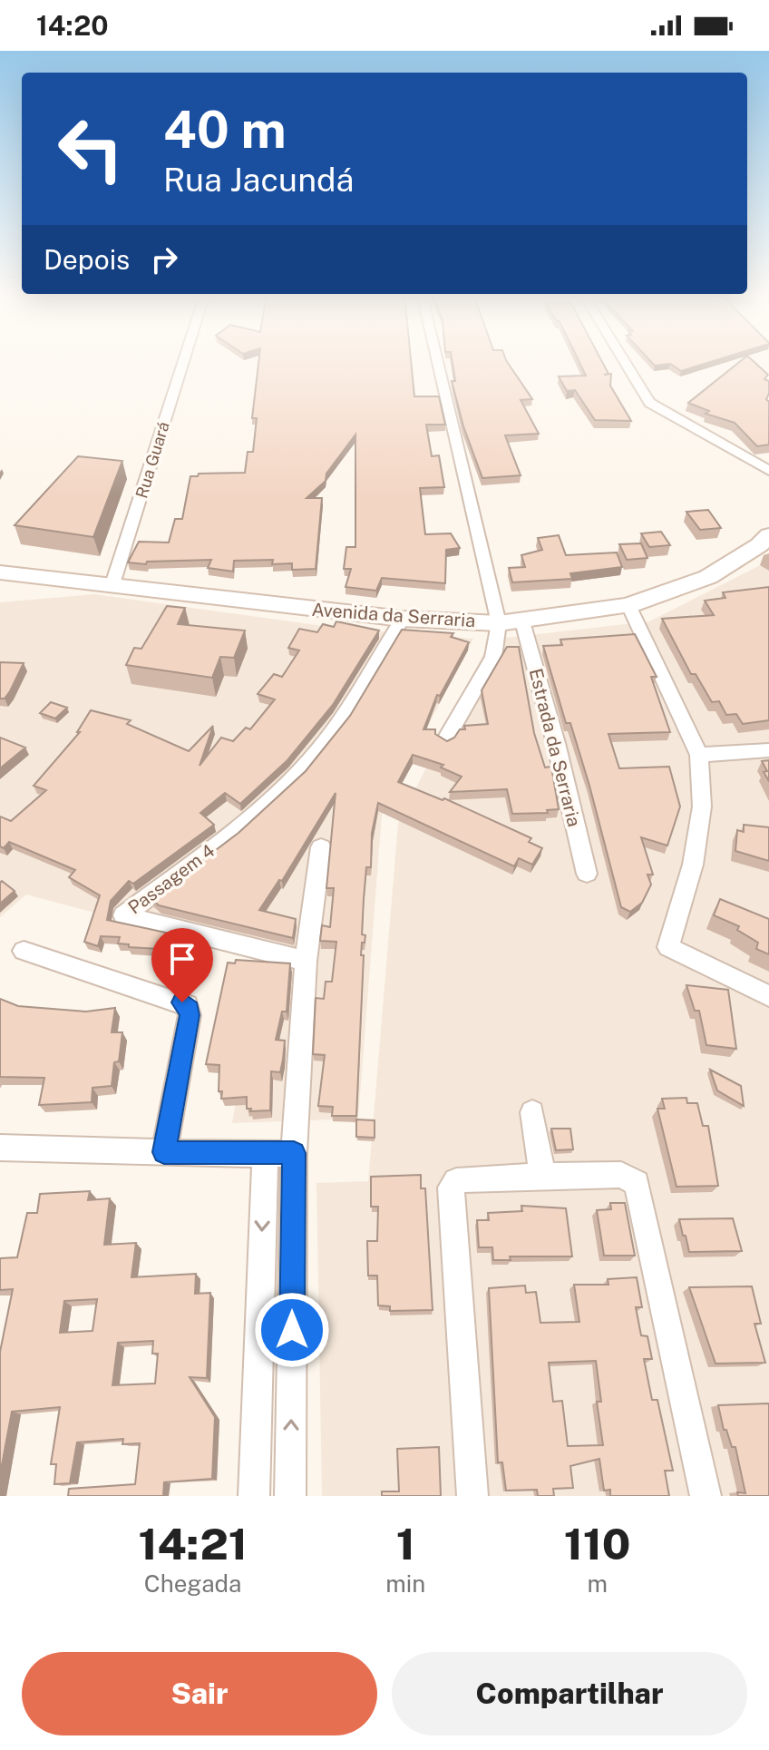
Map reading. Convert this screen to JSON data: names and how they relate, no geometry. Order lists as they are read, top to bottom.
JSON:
{
  "streets": {
    "main road": ["Avenida da Serraria"],
    "street": ["Rua Guará", "Estrada da Serraria", "Passagem 4"]
  },
  "crossings": [
    ["Rua Guará", "Avenida da Serraria"],
    ["Avenida da Serraria", "Estrada da Serraria"],
    ["Avenida da Serraria", "Passagem 4"]
  ],
  "page": {
    "status": "14:20",
    "turn": ["40 m", "Rua Jacundá"],
    "then": "Depois",
    "eta": [
      "14:21",
      "Chegada",
      "1",
      "min",
      "110",
      "m"
    ],
    "buttons": ["Sair", "Compartilhar"]
  }
}
